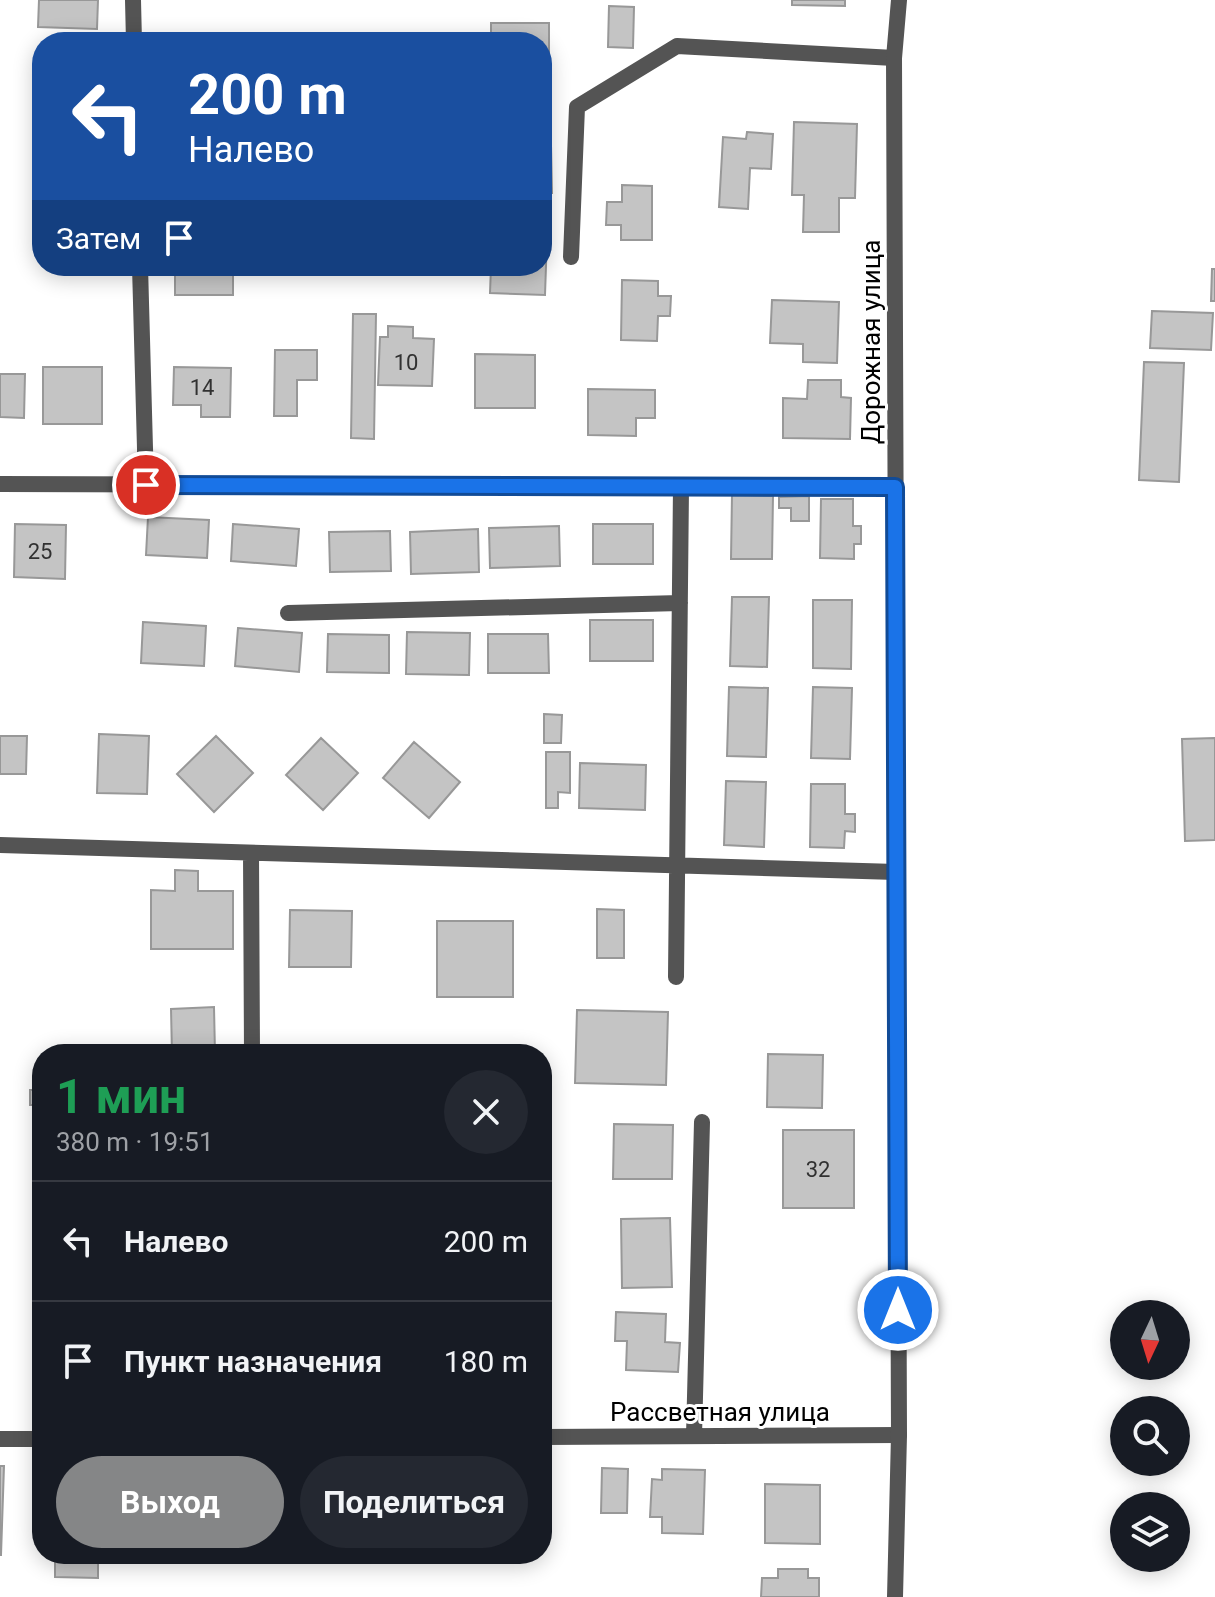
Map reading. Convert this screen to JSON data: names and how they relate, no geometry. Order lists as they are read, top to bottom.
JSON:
{
  "streets": {
    "street": ["Дорожная улица", "Рассветная улица"]
  },
  "crossings": [
    ["Дорожная улица", "Рассветная улица"]
  ],
  "house_numbers": [
    "10",
    "14",
    "25",
    "32"
  ],
  "north": "bottom",
  "page": {
    "turn": ["200 m", "Налево"],
    "then": "Затем",
    "heading": ["1 мин", "380 m · 19:51"],
    "list": [
      {
        "name": "Налево",
        "value": "200 m"
      },
      {
        "name": "Пункт назначения",
        "value": "180 m"
      }
    ],
    "buttons": ["Выход", "Поделиться"]
  }
}
